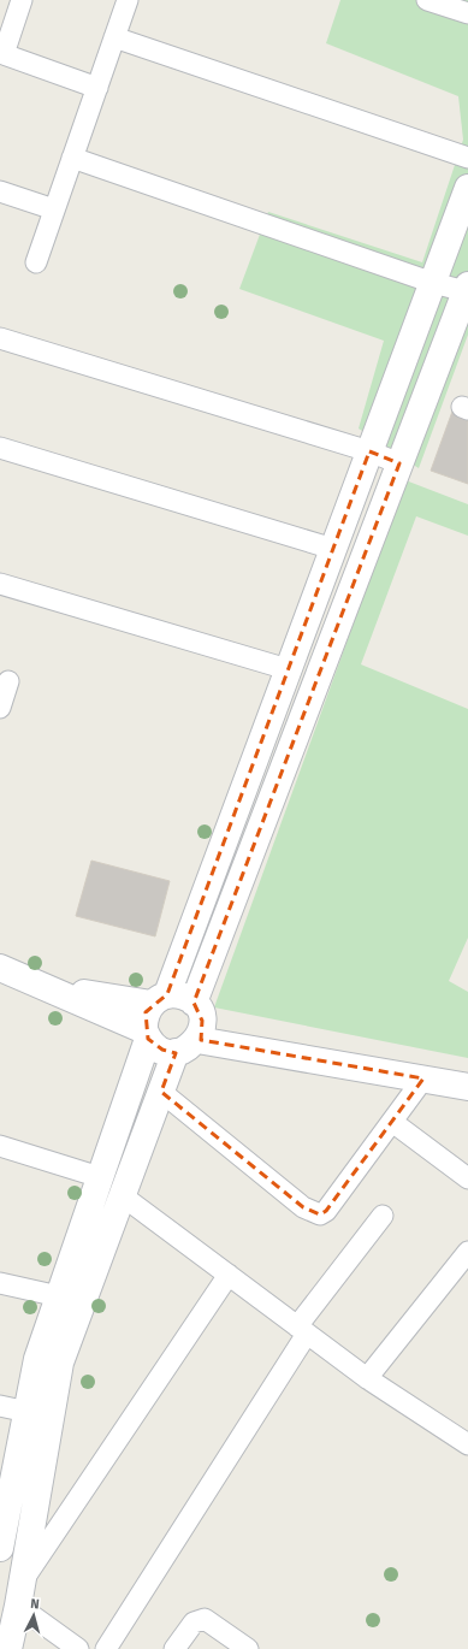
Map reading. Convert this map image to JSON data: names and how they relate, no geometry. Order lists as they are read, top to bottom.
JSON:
{
  "north": "top"
}
